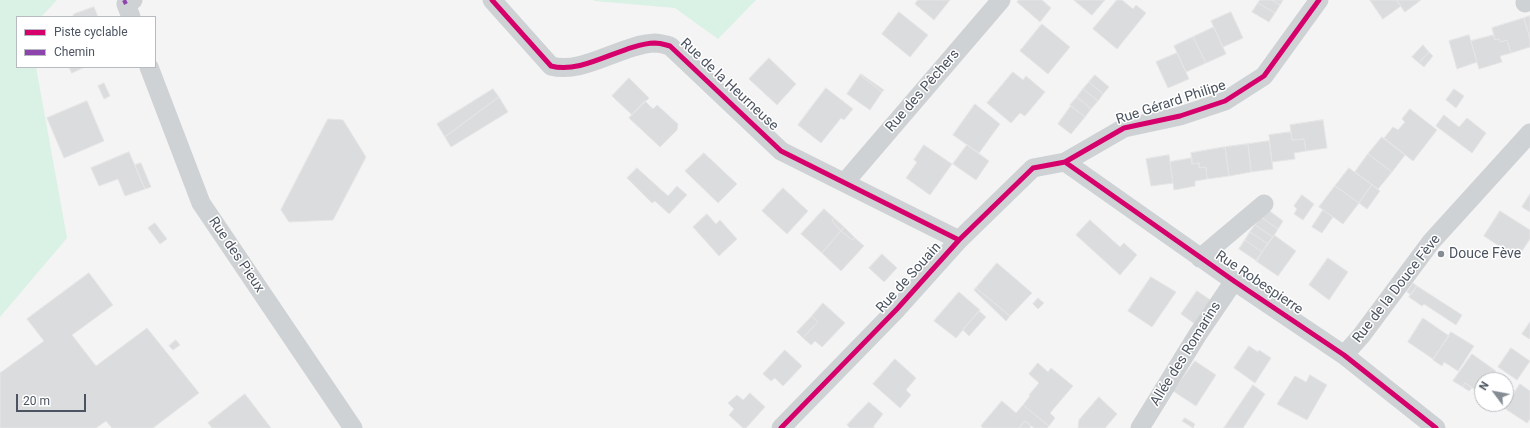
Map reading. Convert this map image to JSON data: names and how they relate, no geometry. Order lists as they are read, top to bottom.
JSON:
{
  "streets": {
    "street": [
      "Rue de la Heurneuse",
      "Rue des Pêchers",
      "Rue Gérard Philipe",
      "Rue des Pieux",
      "Rue de Souain",
      "Rue Robespierre",
      "Rue de la Douce Fève",
      "Allée des Romarins"
    ]
  },
  "crossings": [
    ["Rue de la Heurneuse", "Rue des Pêchers"],
    ["Rue de la Heurneuse", "Rue de Souain"],
    ["Rue Gérard Philipe", "Rue de Souain"],
    ["Rue Gérard Philipe", "Rue Robespierre"],
    ["Rue de Souain", "Rue Robespierre"],
    ["Rue Robespierre", "Rue de la Douce Fève"],
    ["Rue Robespierre", "Allée des Romarins"]
  ],
  "places": ["Douce Fève"],
  "legend": ["Piste cyclable", "Chemin"],
  "scale_bar": "20 m",
  "north": "top left"
}
